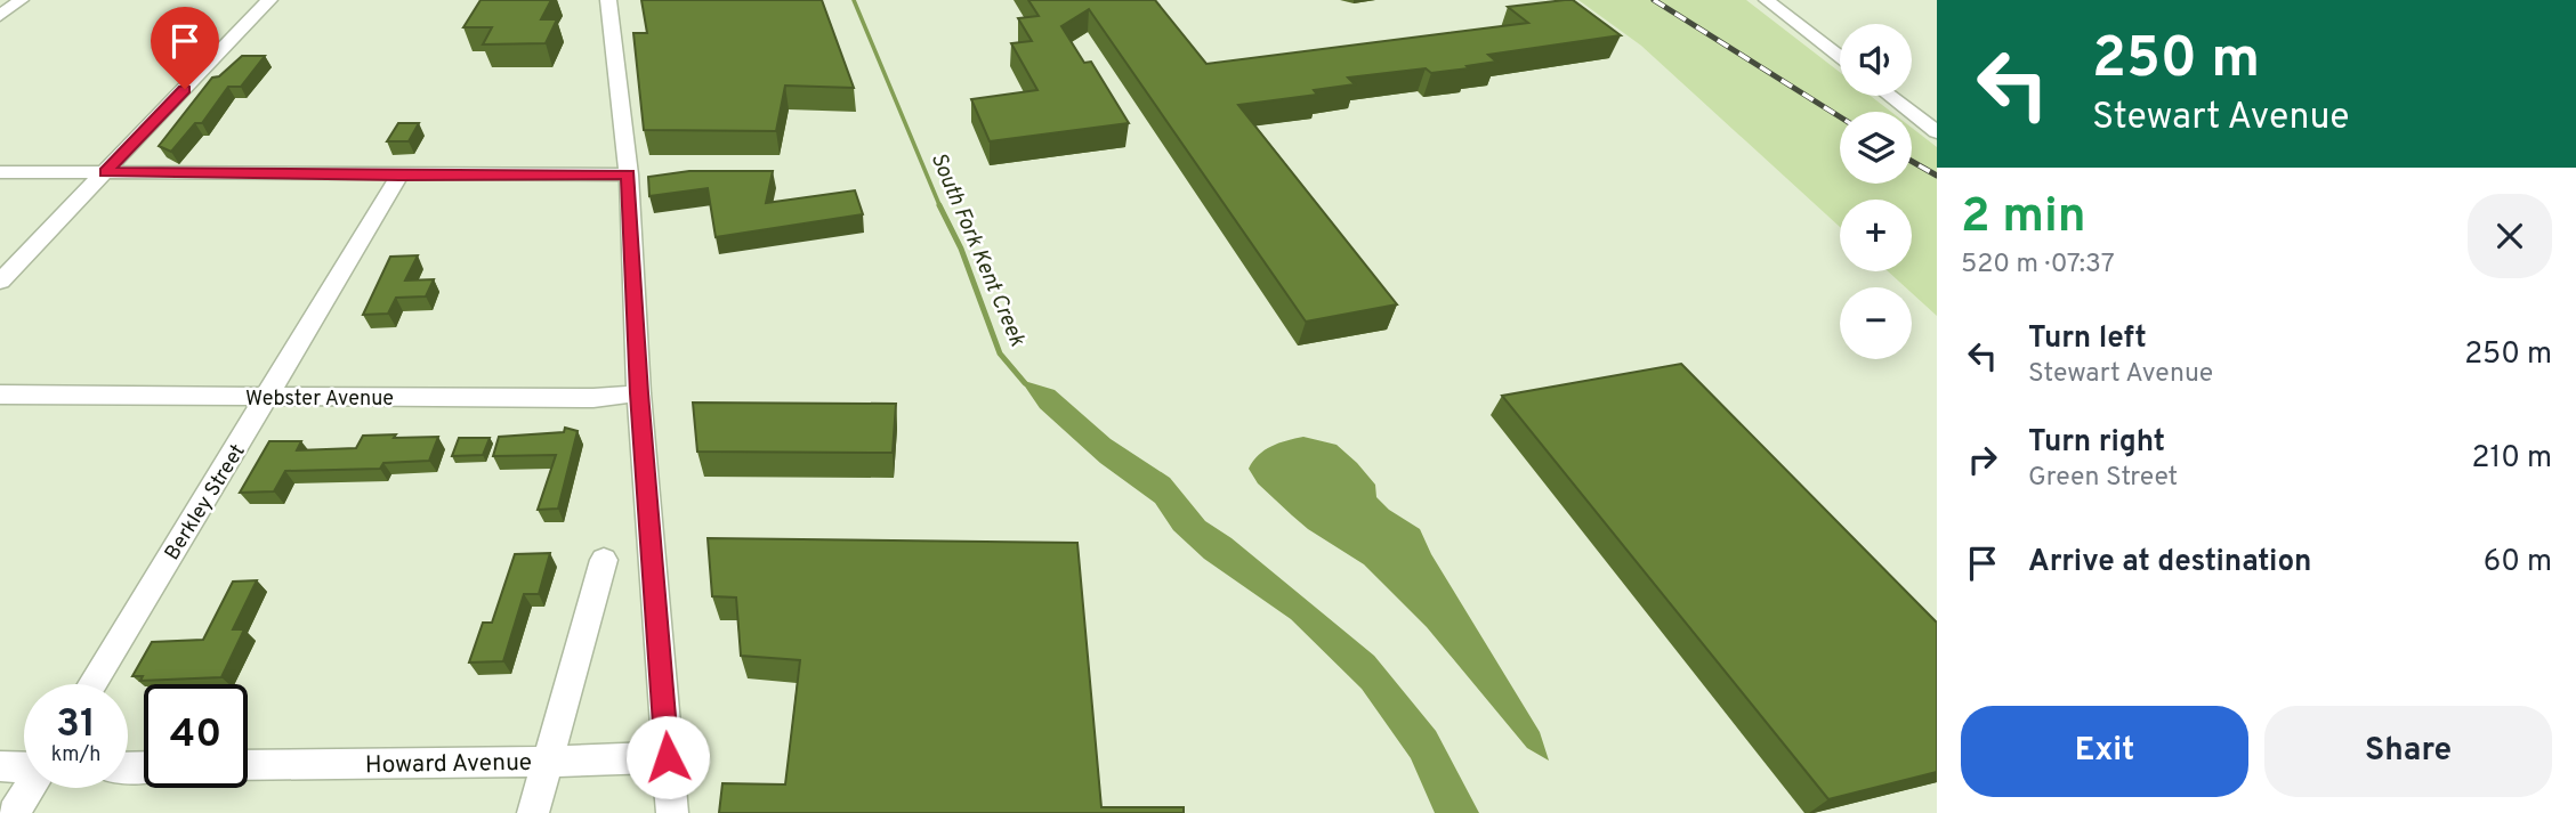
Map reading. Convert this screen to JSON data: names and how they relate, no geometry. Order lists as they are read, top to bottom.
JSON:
{
  "streets": {
    "street": ["Webster Avenue", "Berkley Street", "Howard Avenue"]
  },
  "crossings": [
    ["Webster Avenue", "Berkley Street"]
  ],
  "water": ["South Fork Kent Creek"],
  "page": {
    "turn": ["250 m", "Stewart Avenue"],
    "map_buttons": ["+", "−"],
    "heading": ["2 min", "520 m · 07:37"],
    "list": [
      {
        "name": "Turn left",
        "note": "Stewart Avenue",
        "value": "250 m"
      },
      {
        "name": "Turn right",
        "note": "Green Street",
        "value": "210 m"
      },
      {
        "name": "Arrive at destination",
        "value": "60 m"
      }
    ],
    "speed": "31 km/h",
    "limit": "40",
    "buttons": ["Exit", "Share"]
  }
}
